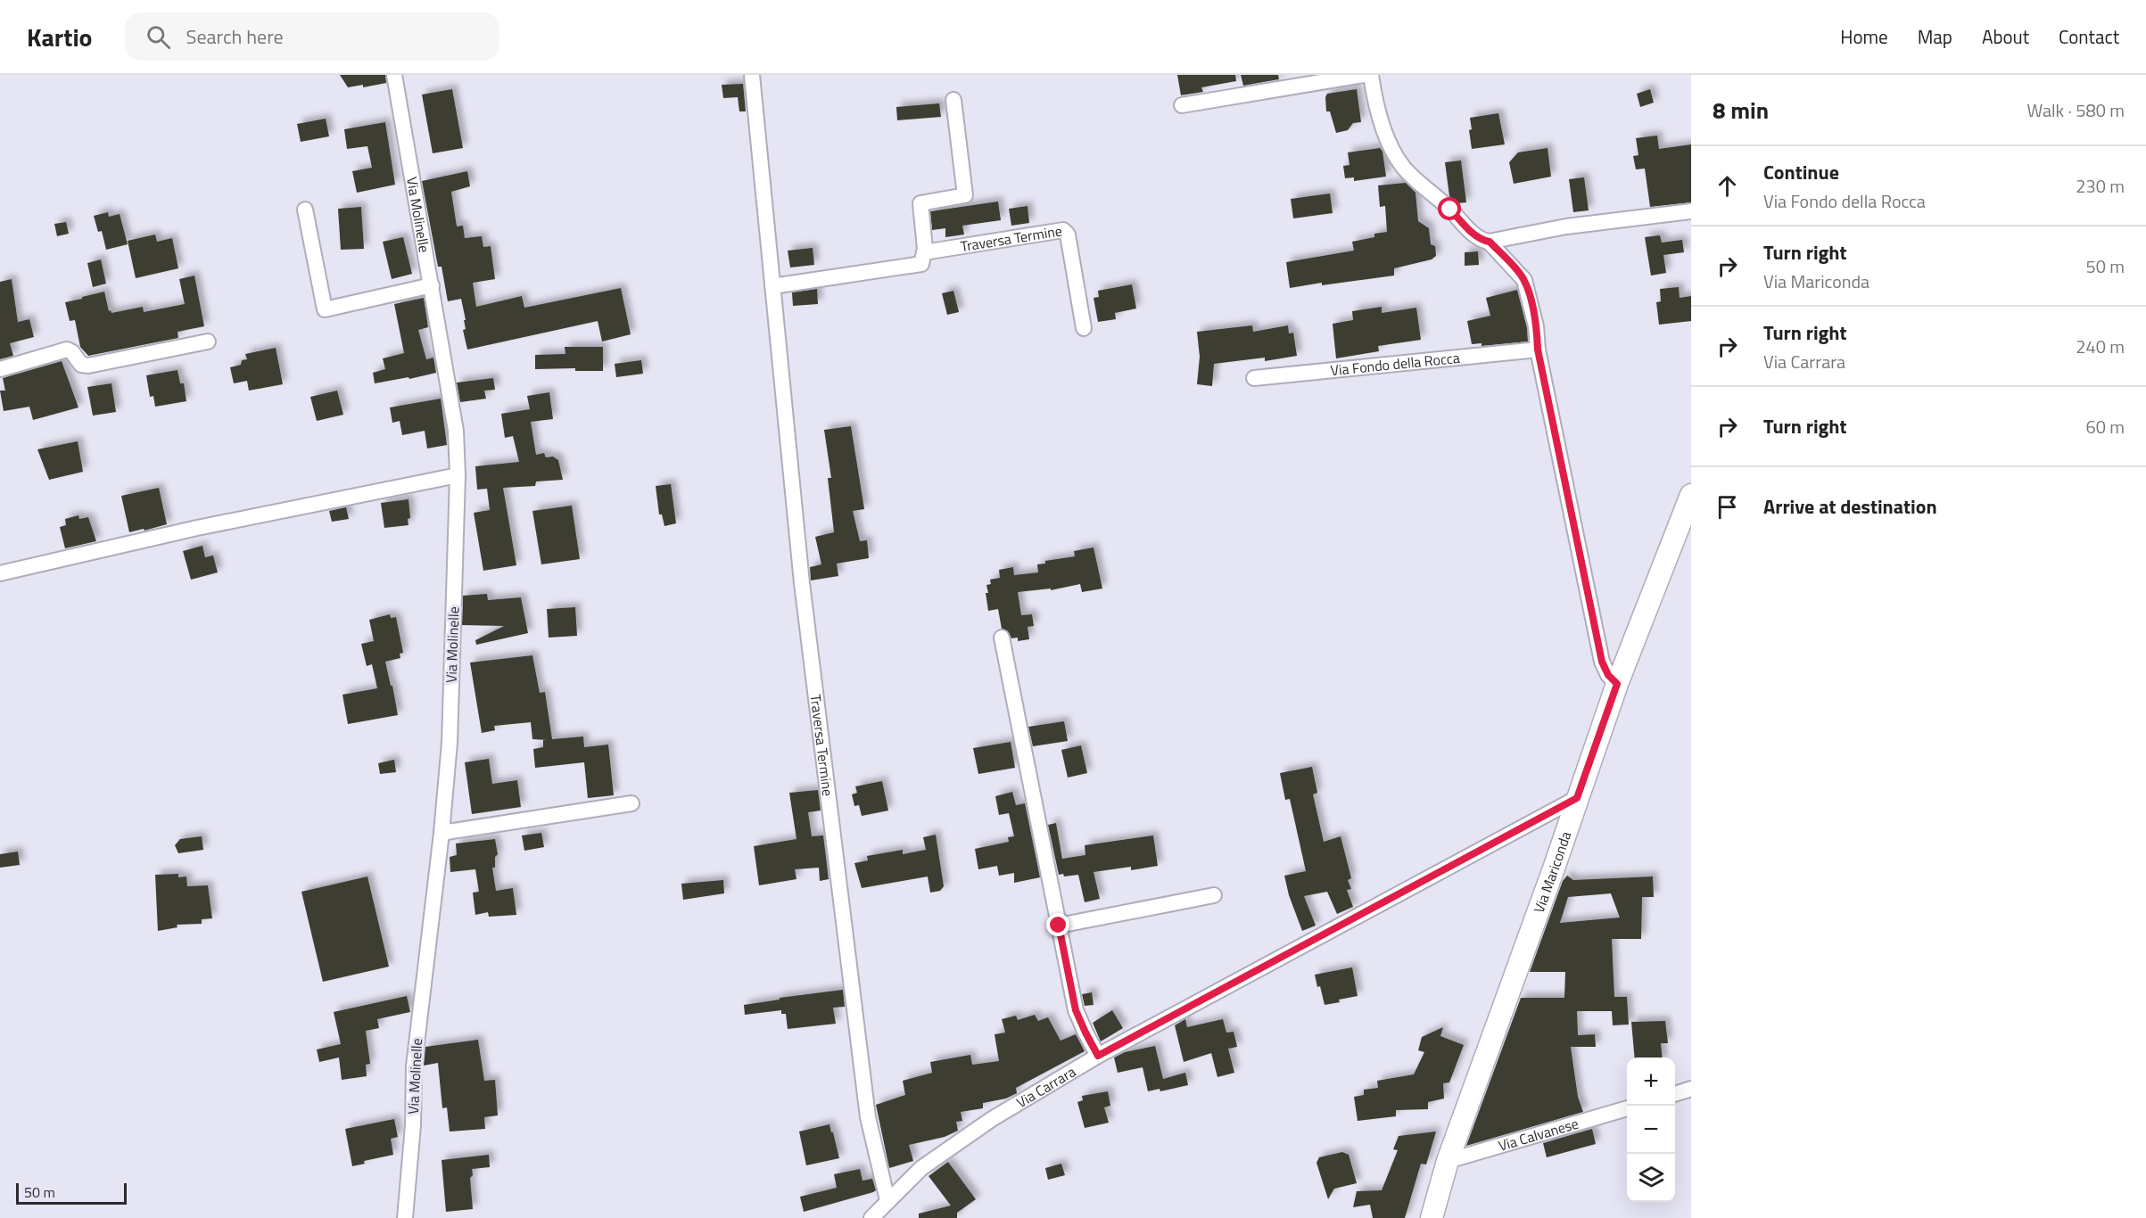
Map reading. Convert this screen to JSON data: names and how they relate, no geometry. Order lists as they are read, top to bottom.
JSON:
{
  "streets": {
    "street": [
      "Via Molinelle",
      "Traversa Termine",
      "Via Fondo della Rocca",
      "Via Mariconda",
      "Via Carrara",
      "Via Calvanese"
    ]
  },
  "crossings": [
    ["Traversa Termine", "Via Carrara"],
    ["Via Mariconda", "Via Carrara"],
    ["Via Mariconda", "Via Calvanese"]
  ],
  "scale_bar": "50 m",
  "page": {
    "header": "Kartio",
    "search": "Search here",
    "nav": [
      "Home",
      "Map",
      "About",
      "Contact"
    ],
    "heading": ["8 min", "Walk · 580 m"],
    "list": [
      ["Continue", "Via Fondo della Rocca", "230 m"],
      ["Turn right", "Via Mariconda", "50 m"],
      ["Turn right", "Via Carrara", "240 m"],
      ["Turn right", "60 m"],
      "Arrive at destination"
    ],
    "map_buttons": ["+", "−"],
    "scale": "50 m"
  }
}
